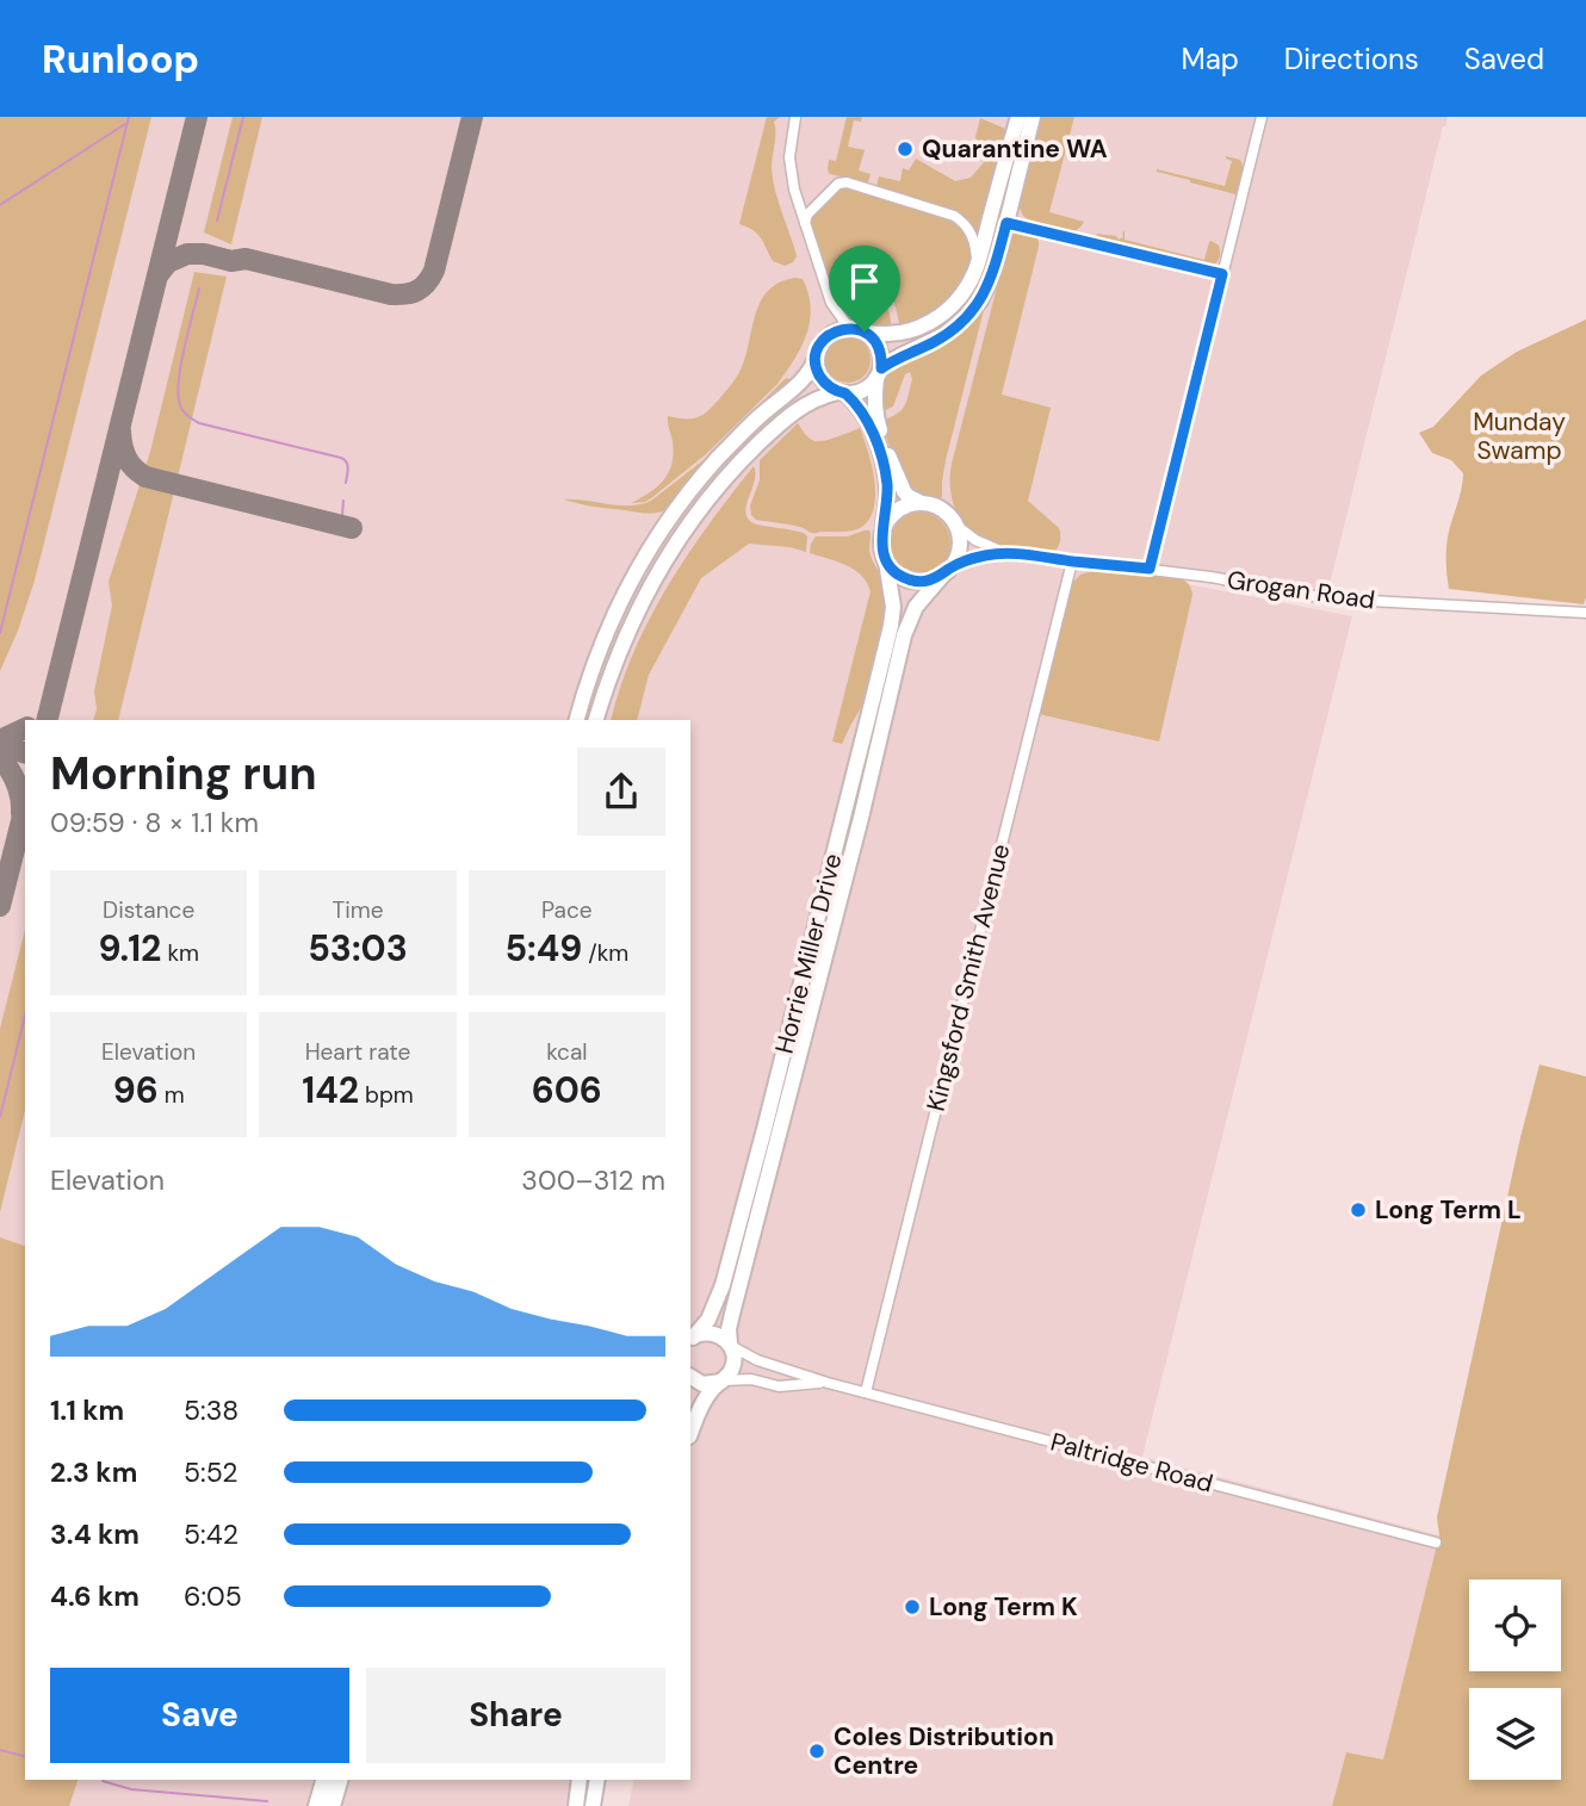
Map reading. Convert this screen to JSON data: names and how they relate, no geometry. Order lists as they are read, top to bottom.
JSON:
{
  "streets": {
    "main road": ["Horrie Miller Drive"],
    "street": ["Grogan Road", "Kingsford Smith Avenue", "Paltridge Road"]
  },
  "crossings": [
    ["Grogan Road", "Horrie Miller Drive"],
    ["Grogan Road", "Kingsford Smith Avenue"],
    ["Horrie Miller Drive", "Paltridge Road"],
    ["Kingsford Smith Avenue", "Paltridge Road"]
  ],
  "parks": ["Munday Swamp"],
  "places": [
    "Quarantine WA",
    "Long Term L",
    "Long Term K",
    "Coles Distribution Centre"
  ],
  "page": {
    "header": "Runloop",
    "nav": ["Map", "Directions", "Saved"],
    "heading": ["Morning run", "09:59 · 8 × 1.1 km"],
    "stats": [
      ["Distance", "9.12 km"],
      ["Time", "53:03"],
      ["Pace", "5:49 /km"],
      ["Elevation", "96 m"],
      ["Heart rate", "142 bpm"],
      ["kcal", "606"]
    ],
    "chart": ["Elevation", "300–312 m"],
    "list": [
      {
        "name": "1.1 km",
        "note": "5:38"
      },
      {
        "name": "2.3 km",
        "note": "5:52"
      },
      {
        "name": "3.4 km",
        "note": "5:42"
      },
      {
        "name": "4.6 km",
        "note": "6:05"
      }
    ],
    "buttons": ["Save", "Share"]
  }
}
